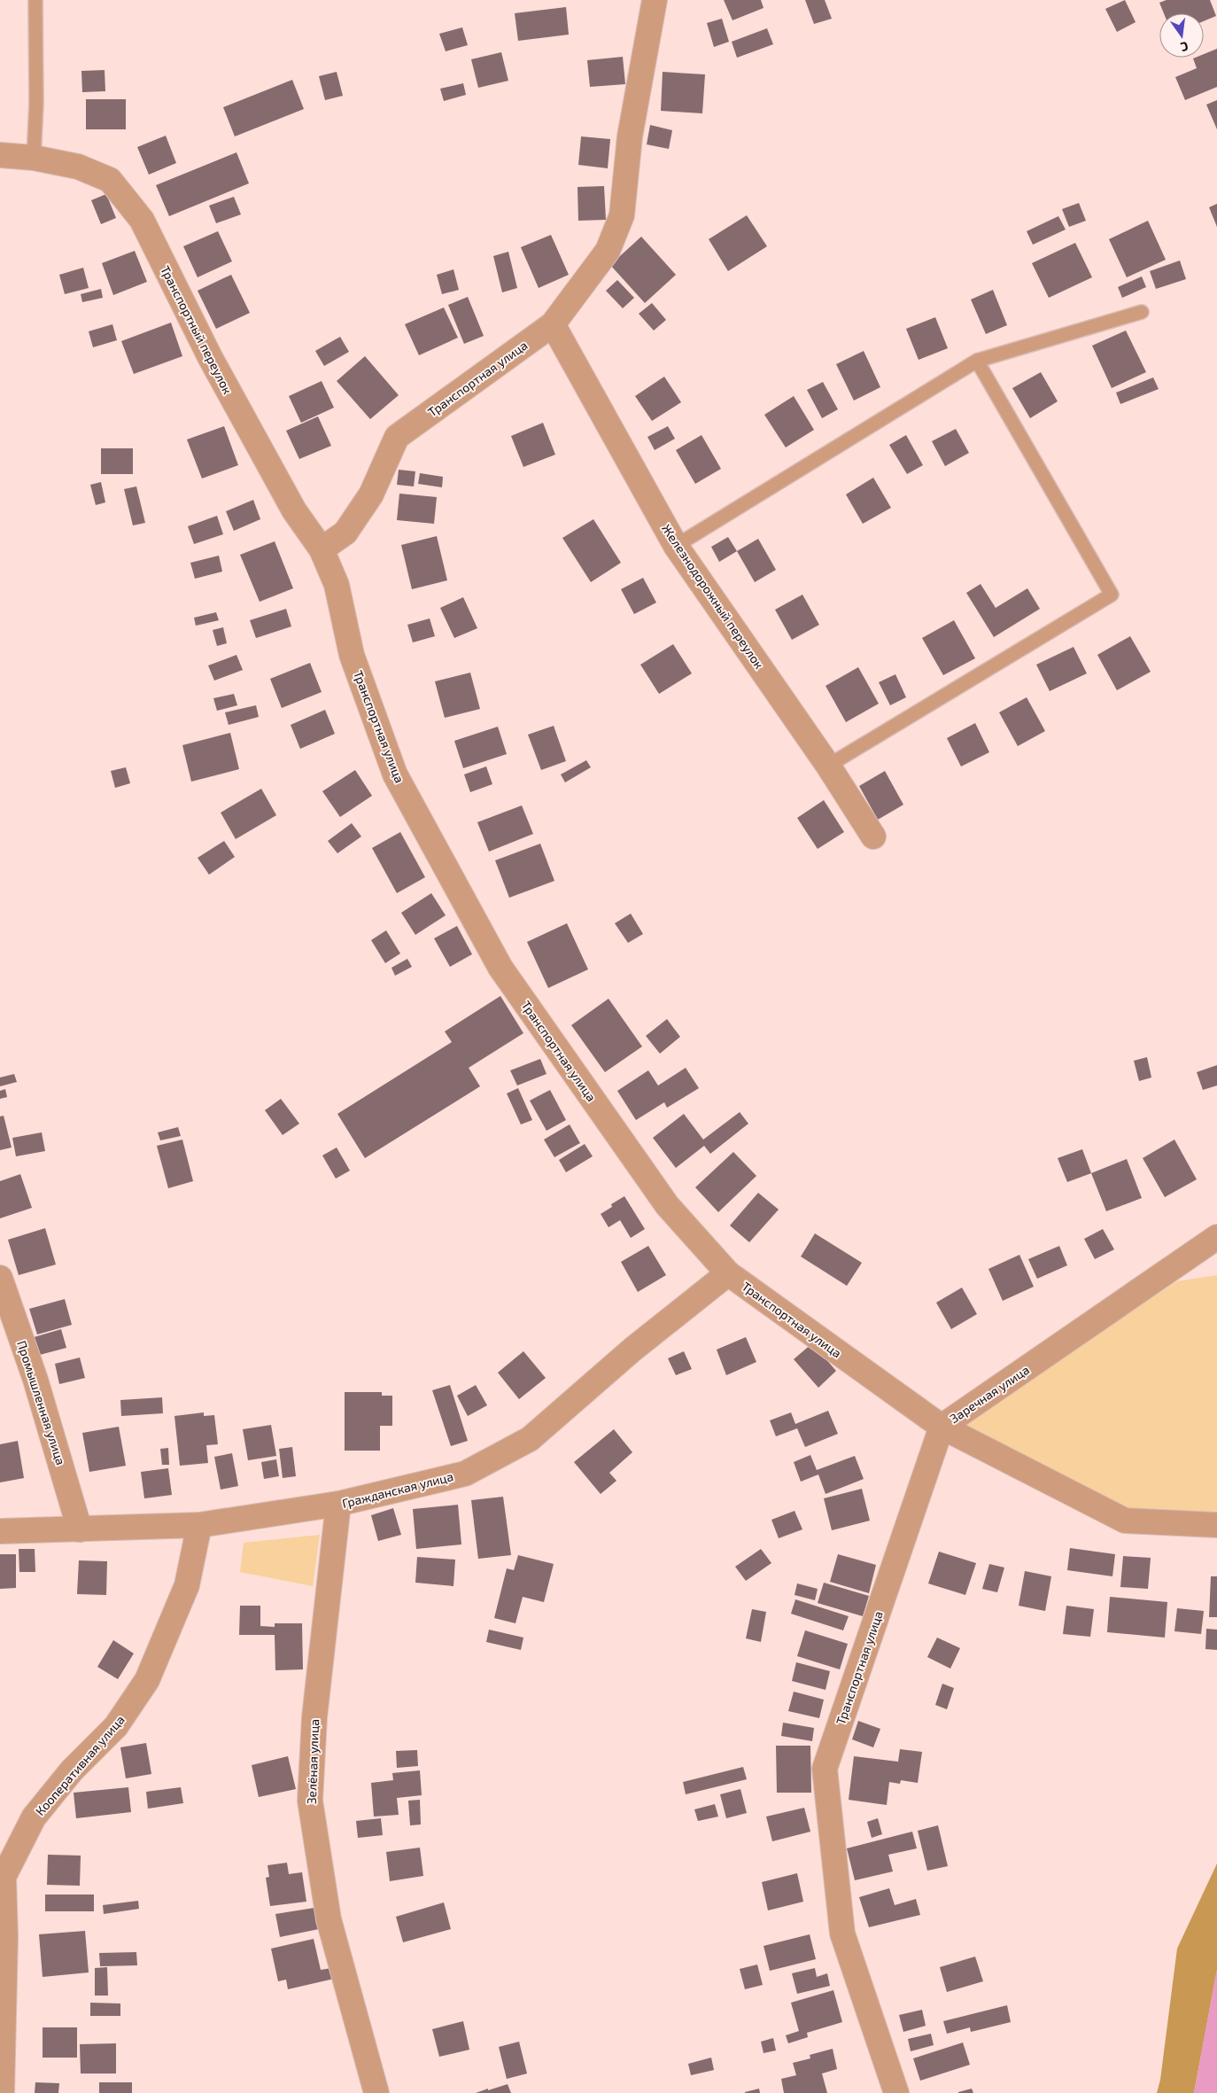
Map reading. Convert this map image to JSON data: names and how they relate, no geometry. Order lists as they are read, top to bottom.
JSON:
{
  "streets": {
    "street": [
      "Транспортный переулок",
      "Транспортная улица",
      "Железнодорожный переулок",
      "Заречная улица",
      "Промышленная улица",
      "Гражданская улица",
      "Зелёная улица",
      "Кооперативная улица"
    ]
  },
  "crossings": [
    ["Транспортный переулок", "Транспортная улица"],
    ["Транспортная улица", "Железнодорожный переулок"],
    ["Транспортная улица", "Заречная улица"],
    ["Транспортная улица", "Гражданская улица"],
    ["Промышленная улица", "Гражданская улица"],
    ["Гражданская улица", "Зелёная улица"],
    ["Гражданская улица", "Кооперативная улица"]
  ],
  "north": "bottom"
}
